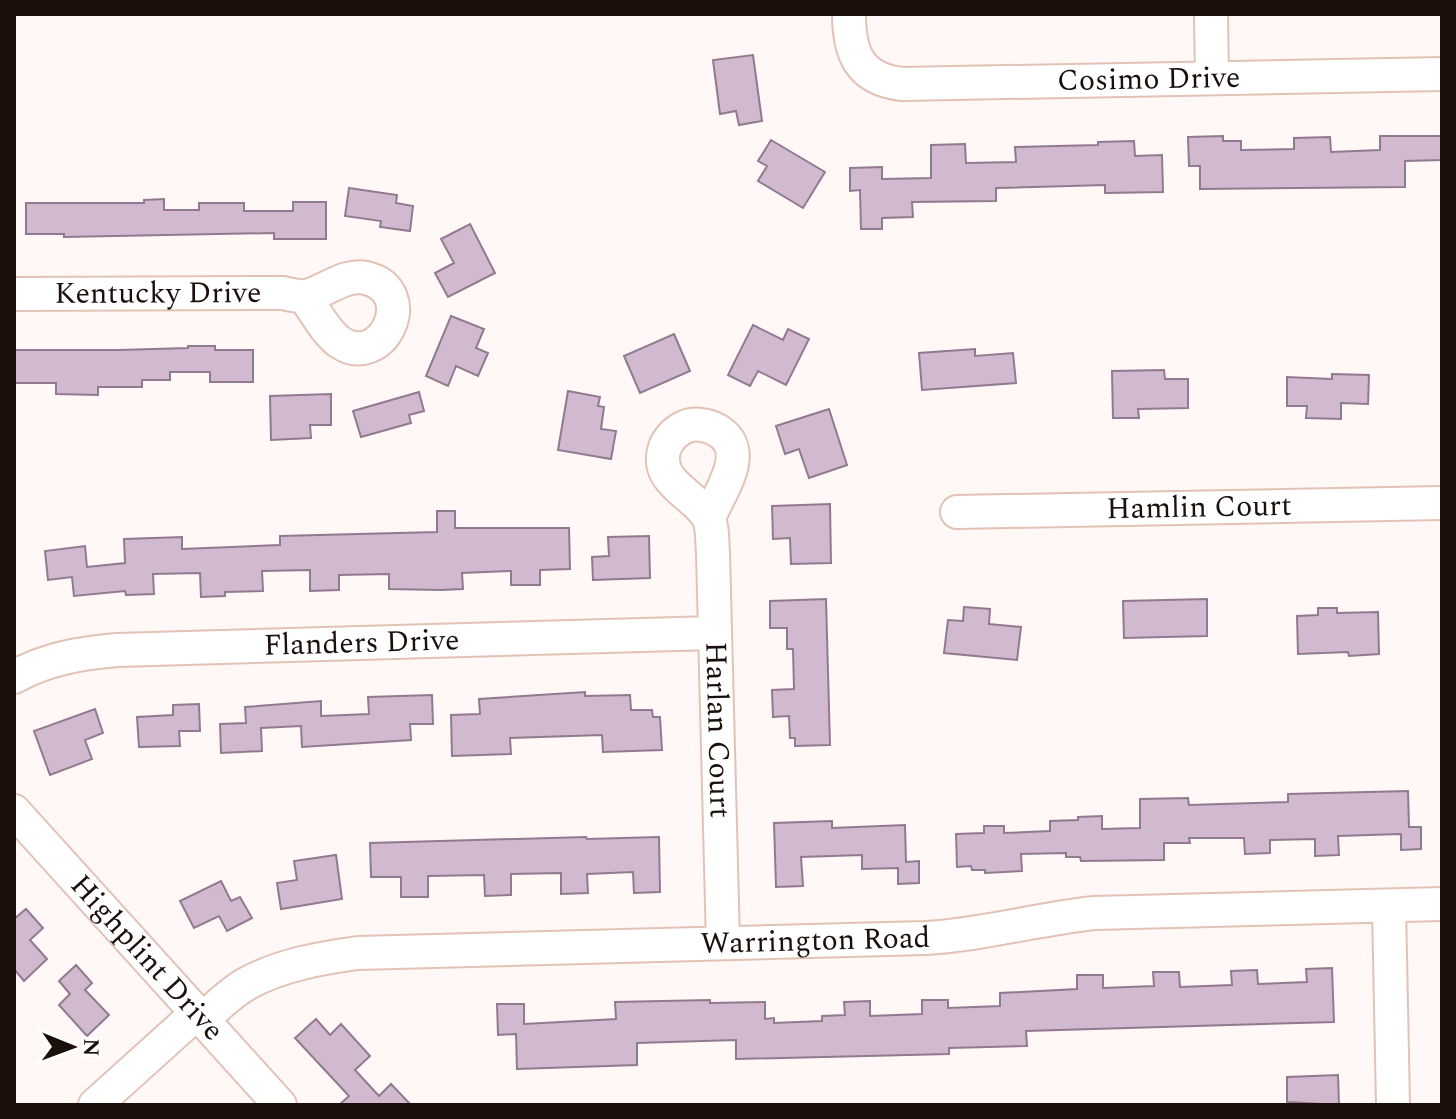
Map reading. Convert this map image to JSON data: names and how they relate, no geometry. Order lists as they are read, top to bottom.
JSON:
{
  "streets": {
    "street": [
      "Cosimo Drive",
      "Kentucky Drive",
      "Hamlin Court",
      "Flanders Drive",
      "Harlan Court",
      "Warrington Road",
      "Highplint Drive"
    ]
  },
  "crossings": [
    ["Flanders Drive", "Harlan Court"],
    ["Harlan Court", "Warrington Road"],
    ["Warrington Road", "Highplint Drive"]
  ],
  "north": "right"
}
